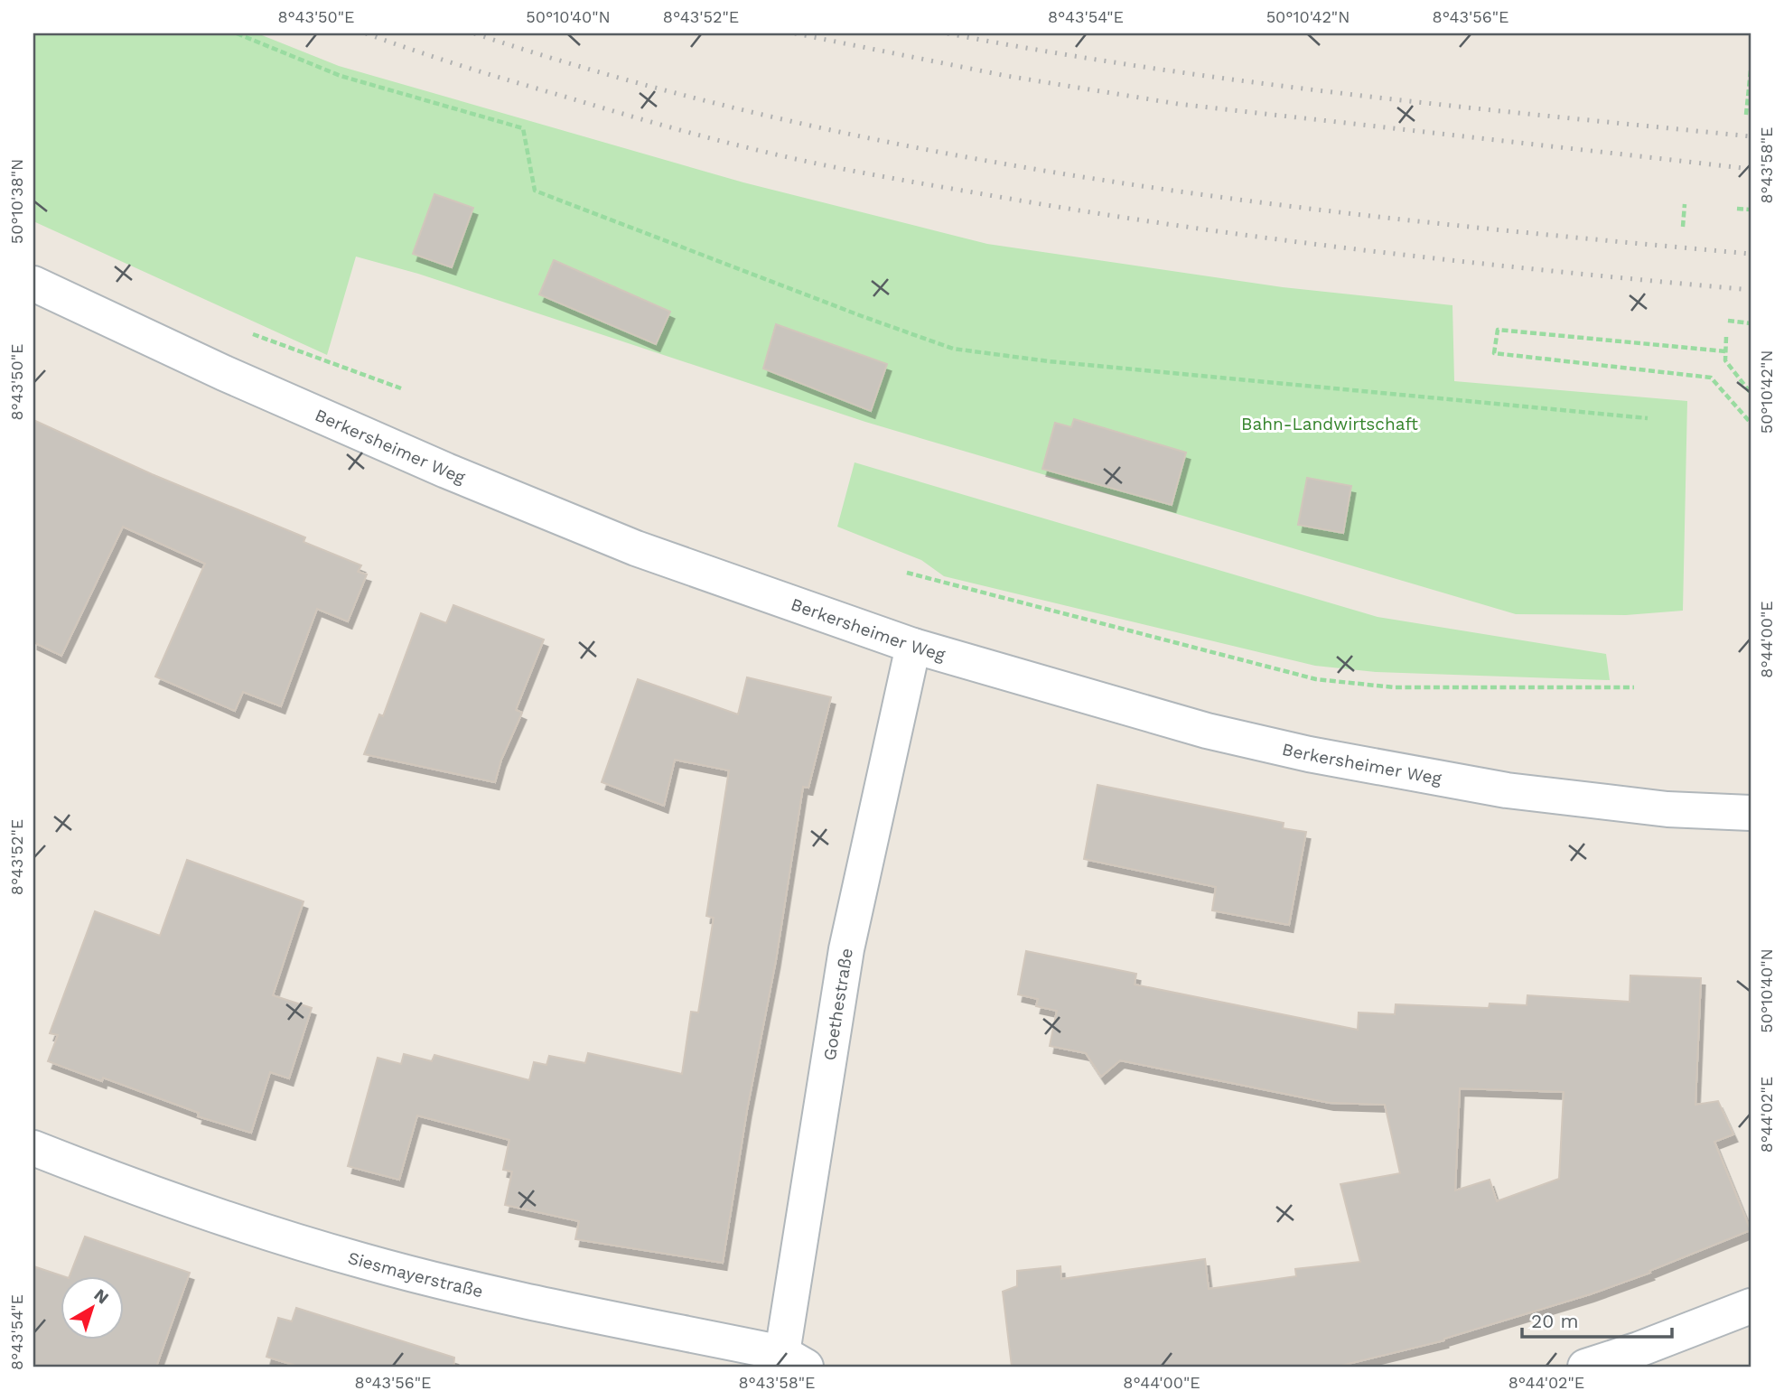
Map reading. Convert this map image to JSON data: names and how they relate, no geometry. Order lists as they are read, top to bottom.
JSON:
{
  "streets": {
    "street": ["Berkersheimer Weg", "Goethestraße", "Siesmayerstraße"]
  },
  "crossings": [
    ["Berkersheimer Weg", "Goethestraße"],
    ["Goethestraße", "Siesmayerstraße"]
  ],
  "parks": ["Bahn-Landwirtschaft"],
  "scale_bar": "20 m",
  "north": "top right",
  "coordinates": [
    "8°43'50\"E",
    "50°10'40\"N",
    "8°43'52\"E",
    "8°43'54\"E",
    "50°10'42\"N",
    "8°43'56\"E",
    "8°43'58\"E",
    "50°10'38\"N",
    "8°44'00\"E",
    "8°44'02\"E"
  ]
}
